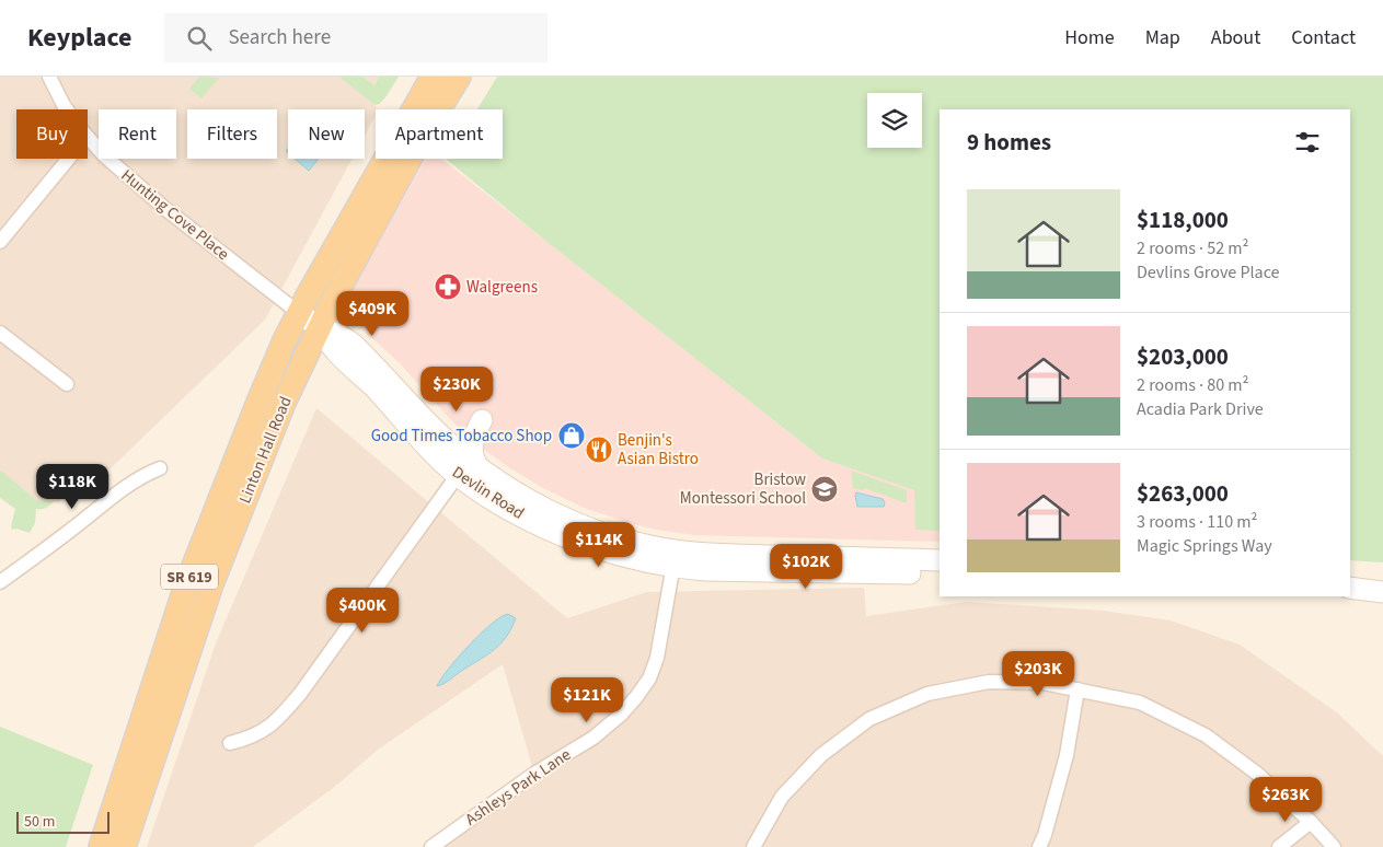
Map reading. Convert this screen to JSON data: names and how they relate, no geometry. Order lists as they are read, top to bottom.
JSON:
{
  "streets": {
    "main road": ["Linton Hall Road", "Devlin Road", "SR 619"],
    "street": ["Hunting Cove Place", "Ashleys Park Lane"]
  },
  "crossings": [
    ["Hunting Cove Place", "Linton Hall Road"],
    ["Hunting Cove Place", "Devlin Road"],
    ["Linton Hall Road", "Devlin Road"],
    ["Devlin Road", "Ashleys Park Lane"]
  ],
  "places": {
    "pharmacy": ["Walgreens"],
    "shop": ["Good Times Tobacco Shop"],
    "restaurant": ["Benjin's Asian Bistro"],
    "school or university": ["Bristow Montessori School"]
  },
  "scale_bar": "50 m",
  "page": {
    "header": "Keyplace",
    "search": "Search here",
    "nav": [
      "Home",
      "Map",
      "About",
      "Contact"
    ],
    "chip": [
      "Buy",
      "Rent",
      "Filters",
      "New",
      "Apartment"
    ],
    "heading": "9 homes",
    "list": [
      {
        "name": "$118,000",
        "note": "2 rooms · 52 m² · Devlins Grove Place"
      },
      {
        "name": "$203,000",
        "note": "2 rooms · 80 m² · Acadia Park Drive"
      },
      {
        "name": "$263,000",
        "note": "3 rooms · 110 m² · Magic Springs Way"
      }
    ],
    "price": [
      "$409K",
      "$230K",
      "$118K",
      "$114K",
      "$102K",
      "$400K",
      "$203K",
      "$121K",
      "$263K"
    ],
    "scale": "50 m"
  }
}
